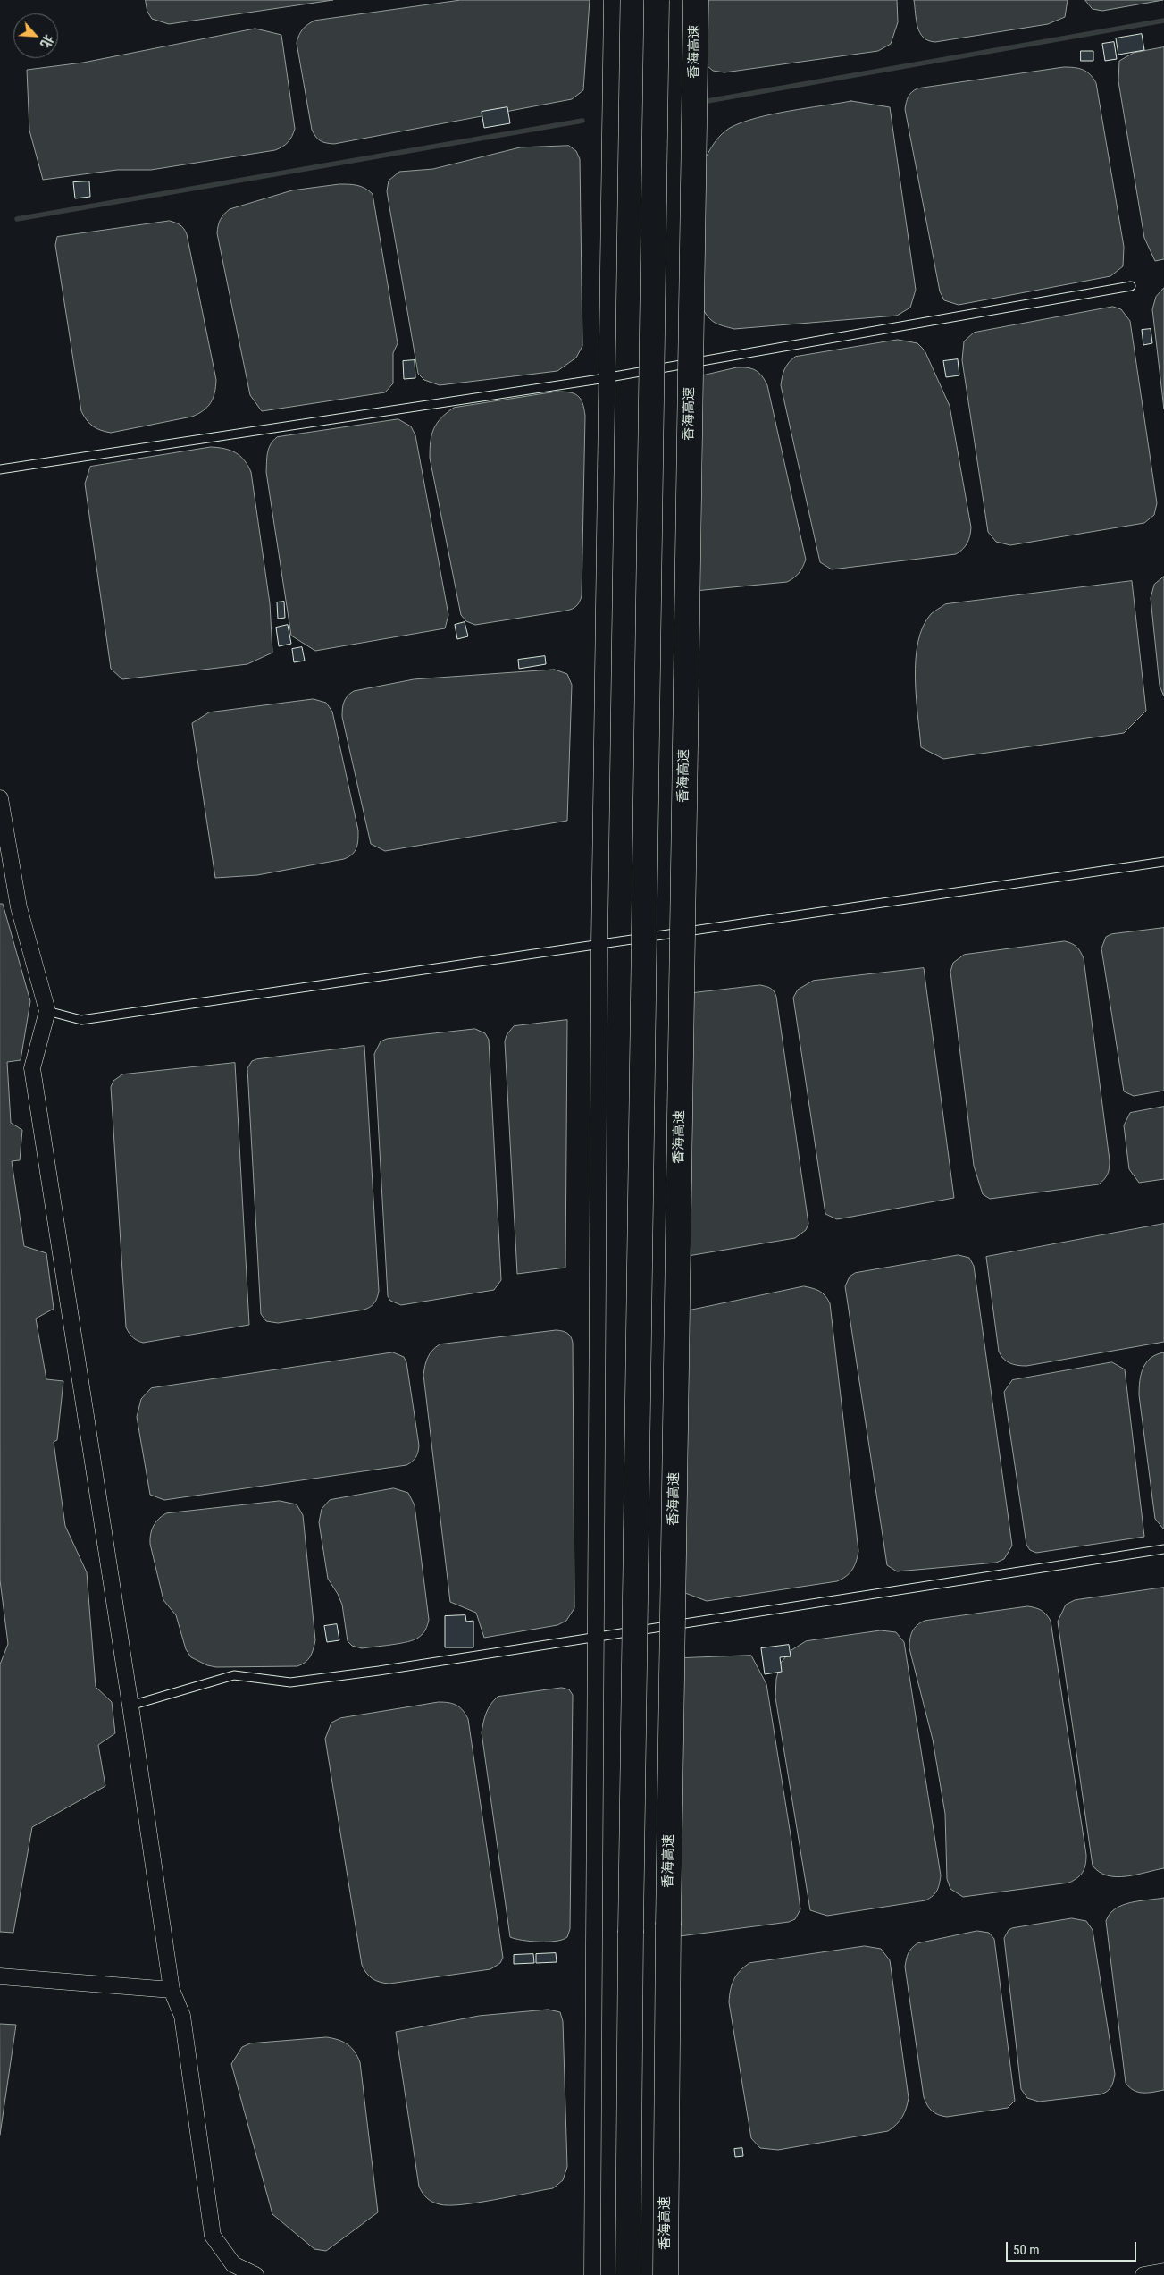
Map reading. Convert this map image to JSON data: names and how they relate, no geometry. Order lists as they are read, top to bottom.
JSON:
{
  "streets": {
    "highway": ["香海高速"]
  },
  "scale_bar": "50 m",
  "north": "bottom right"
}
